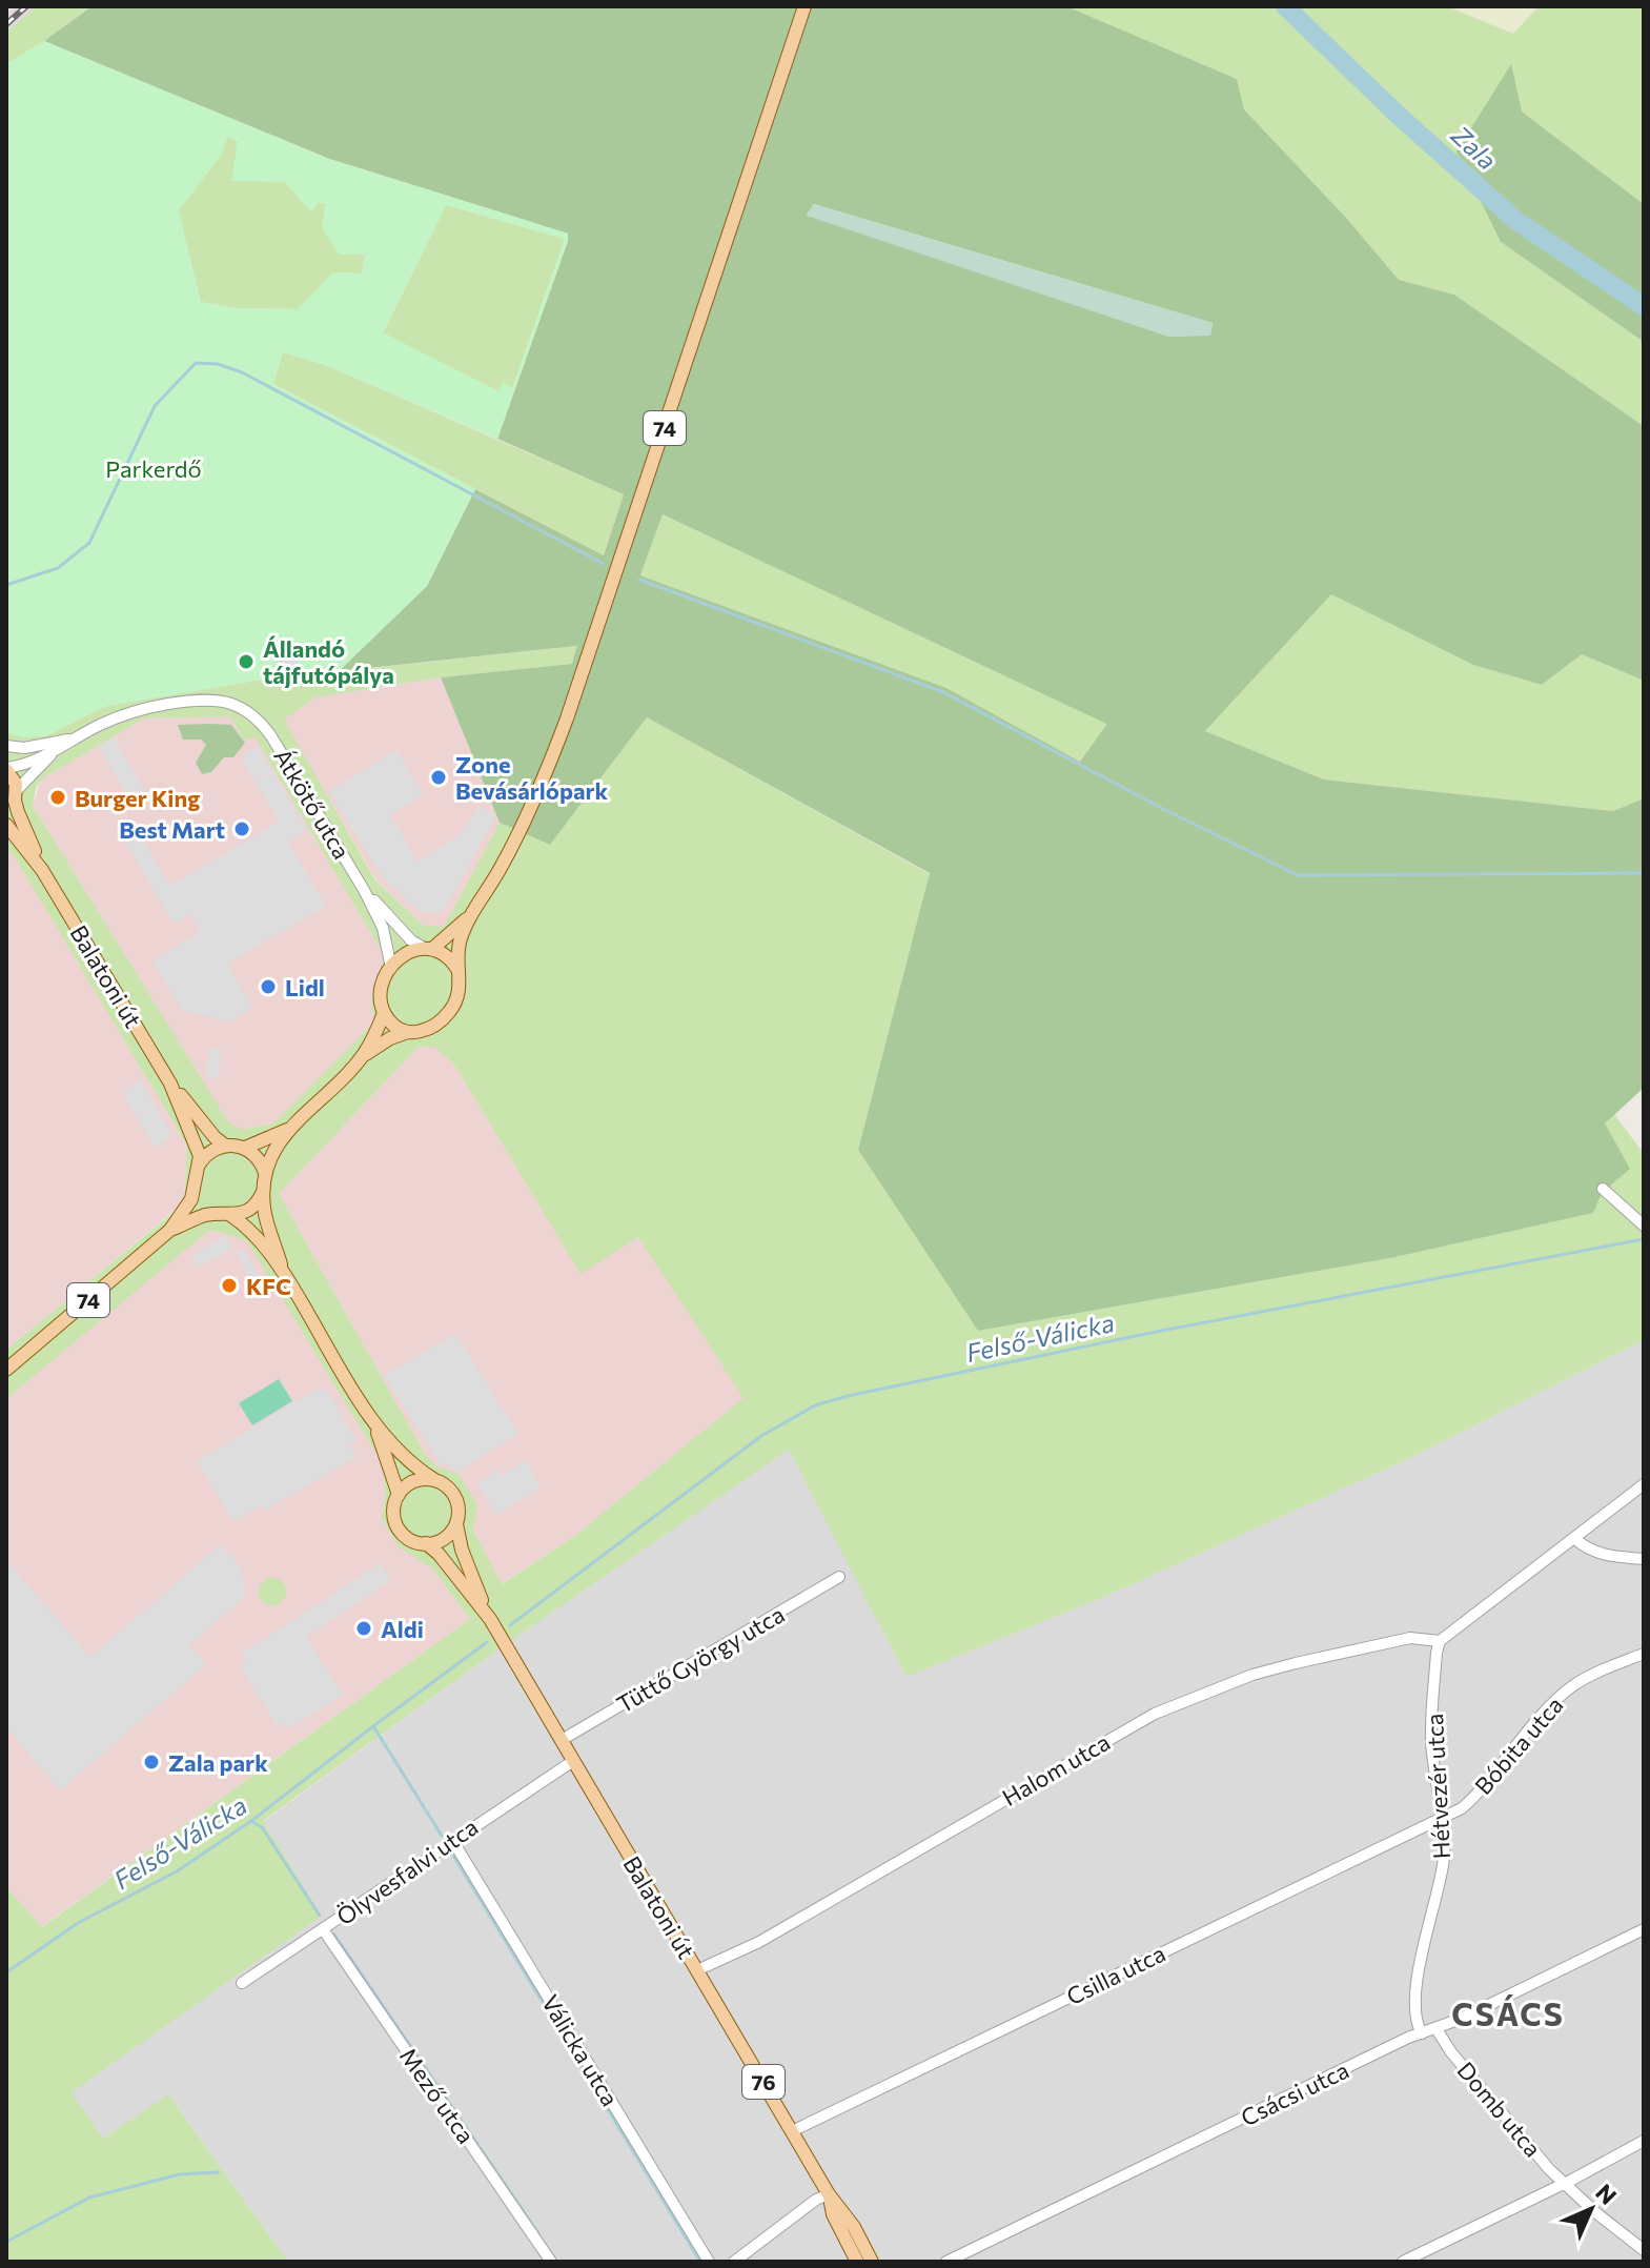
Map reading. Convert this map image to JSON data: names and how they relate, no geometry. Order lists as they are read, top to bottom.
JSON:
{
  "streets": {
    "main road": ["74", "Balatoni út", "76"],
    "street": [
      "Átkötő utca",
      "Tüttő György utca",
      "Bóbita utca",
      "Halom utca",
      "Hétvezér utca",
      "Ölyvesfalvi utca",
      "Csilla utca",
      "Válicka utca",
      "Csácsi utca",
      "Mező utca",
      "Domb utca"
    ]
  },
  "crossings": [
    ["74", "Átkötő utca"],
    ["74", "Balatoni út"],
    ["74", "76"],
    ["Balatoni út", "Tüttő György utca"],
    ["Balatoni út", "Halom utca"],
    ["Balatoni út", "Ölyvesfalvi utca"],
    ["Balatoni út", "Csilla utca"],
    ["Balatoni út", "76"],
    ["Bóbita utca", "Hétvezér utca"],
    ["Bóbita utca", "Csilla utca"],
    ["Halom utca", "Hétvezér utca"],
    ["Hétvezér utca", "Csilla utca"],
    ["Hétvezér utca", "Csácsi utca"],
    ["Ölyvesfalvi utca", "Válicka utca"],
    ["Ölyvesfalvi utca", "Mező utca"],
    ["Csácsi utca", "Domb utca"]
  ],
  "districts": ["CSÁCS"],
  "water": ["Zala", "Felső-Válicka"],
  "parks": ["Parkerdő"],
  "places": [
    "Állandó tájfutópálya",
    "Zone Bevásárlópark",
    "Burger King",
    "Best Mart",
    "Lidl",
    "KFC",
    "Aldi",
    "Zala park"
  ],
  "north": "top right"
}
